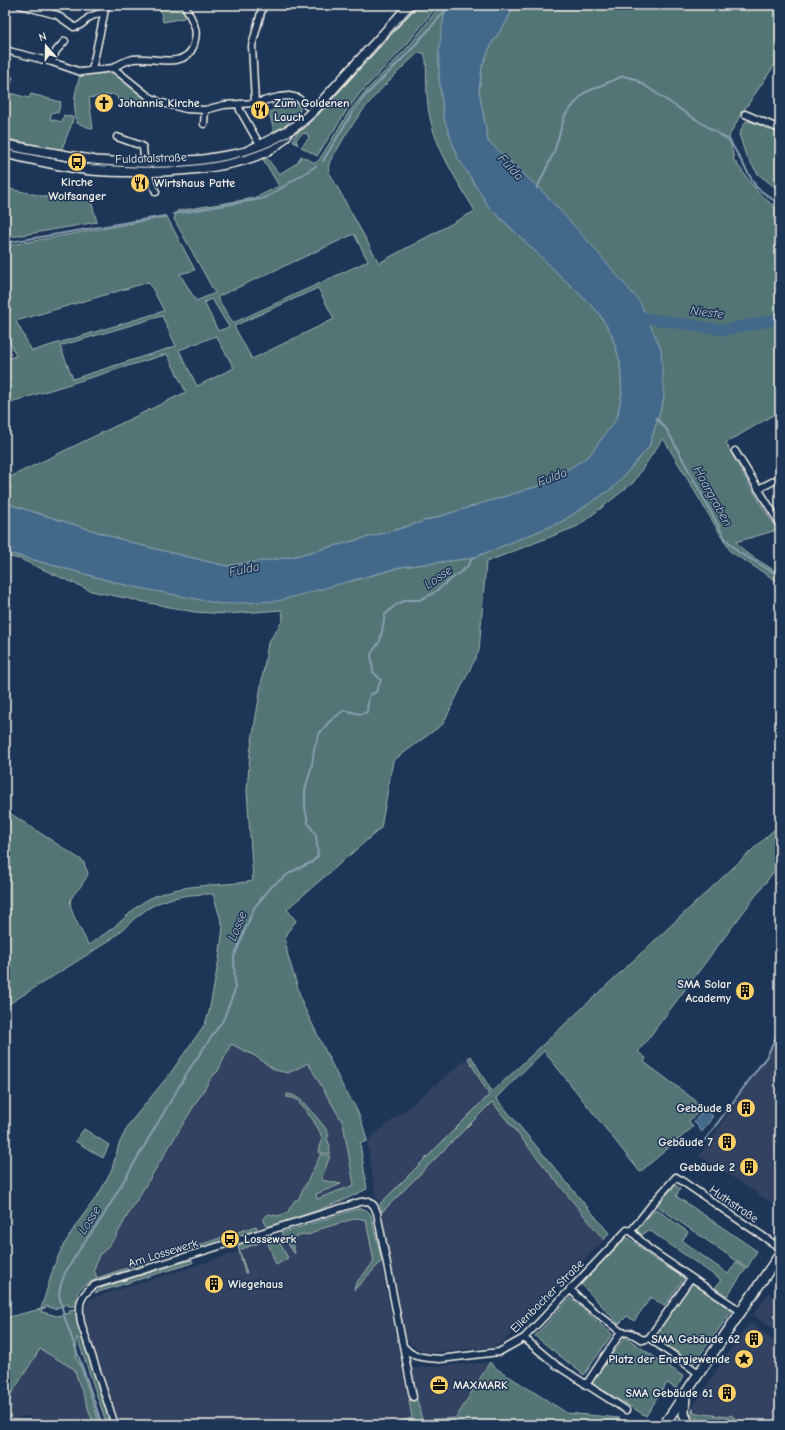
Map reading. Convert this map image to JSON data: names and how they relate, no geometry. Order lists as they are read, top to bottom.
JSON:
{
  "streets": {
    "main road": ["Fuldatalstraße"],
    "street": ["Huthstraße", "Am Lossewerk", "Ellenbacher Straße"]
  },
  "crossings": [
    ["Huthstraße", "Ellenbacher Straße"],
    ["Am Lossewerk", "Ellenbacher Straße"]
  ],
  "water": [
    "Fulda",
    "Nieste",
    "Haargraben",
    "Losse"
  ],
  "places": {
    "church": ["Johannis Kirche"],
    "restaurant": ["Zum Goldenen Lauch", "Wirtshaus Patte"],
    "bus stop": ["Kirche Wolfsanger", "Lossewerk"],
    "building": [
      "SMA Solar Academy",
      "Gebäude 8",
      "Gebäude 7",
      "Gebäude 2",
      "Wiegehaus",
      "SMA Gebäude 62",
      "SMA Gebäude 61"
    ],
    "place": ["Platz der Energiewende"],
    "office": ["MAXMARK"]
  },
  "north": "top"
}
